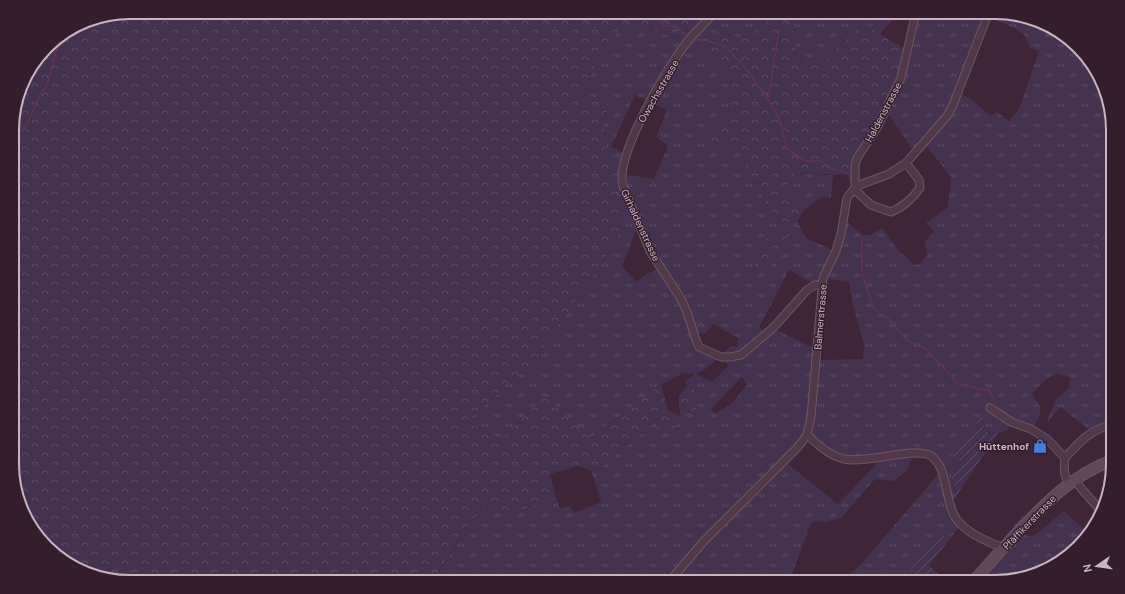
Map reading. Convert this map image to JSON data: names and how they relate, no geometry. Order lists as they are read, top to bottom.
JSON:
{
  "streets": {
    "main road": ["Pfäffikerstrasse"],
    "street": [
      "Owachsstrasse",
      "Haldenstrasse",
      "Girhaldenstrasse",
      "Balmerstrasse"
    ]
  },
  "crossings": [
    ["Owachsstrasse", "Girhaldenstrasse"],
    ["Haldenstrasse", "Balmerstrasse"],
    ["Girhaldenstrasse", "Balmerstrasse"]
  ],
  "places": {
    "shop": ["Hüttenhof"]
  },
  "north": "left"
}
